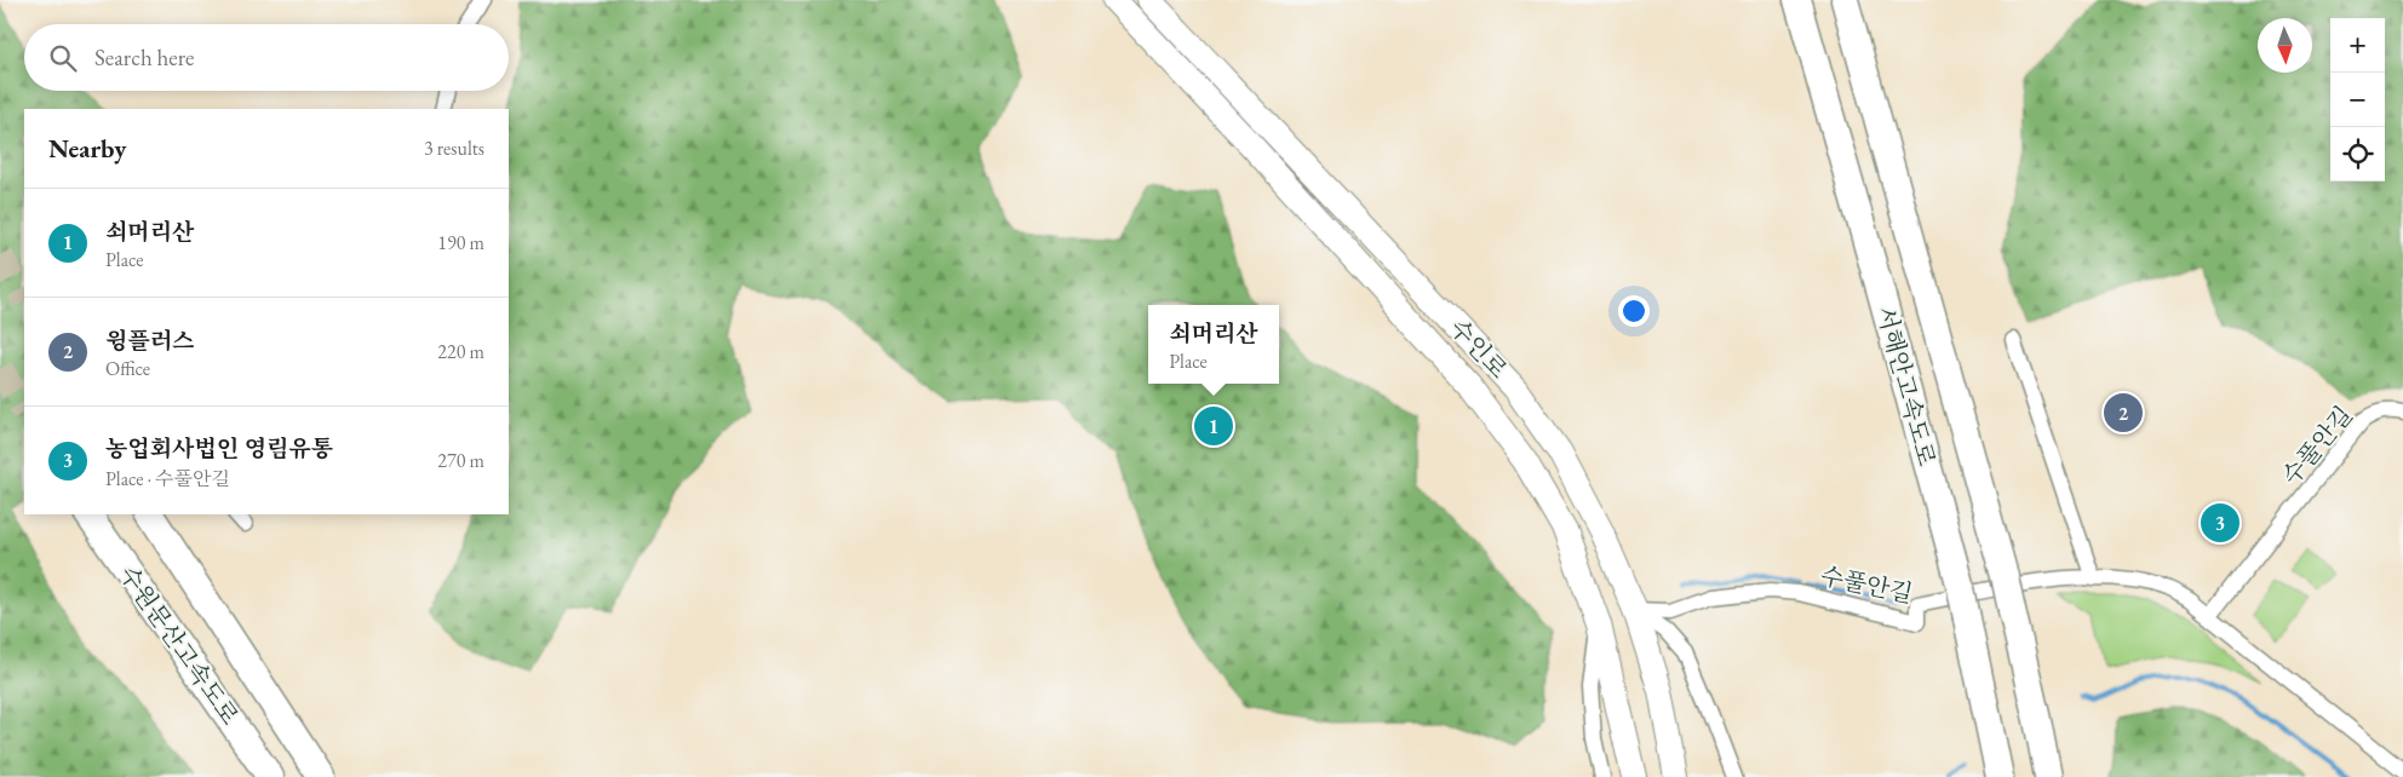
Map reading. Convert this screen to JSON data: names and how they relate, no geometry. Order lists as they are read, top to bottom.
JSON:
{
  "streets": {
    "highway": ["서해안고속도로", "수원문산고속도로"],
    "main road": ["수인로"],
    "street": ["수풀안길"]
  },
  "crossings": [
    ["수인로", "수풀안길"]
  ],
  "north": "bottom",
  "page": {
    "map_buttons": ["+", "−"],
    "search": "Search here",
    "heading": ["Nearby", "3 results"],
    "list": [
      {
        "mark": "1",
        "name": "쇠머리산",
        "note": "Place",
        "value": "190 m"
      },
      {
        "mark": "2",
        "name": "윙플러스",
        "note": "Office",
        "value": "220 m"
      },
      {
        "mark": "3",
        "name": "농업회사법인 영림유통",
        "note": "Place · 수풀안길",
        "value": "270 m"
      }
    ],
    "popup": ["쇠머리산", "Place"],
    "pins": ["2", "1", "3"]
  }
}
